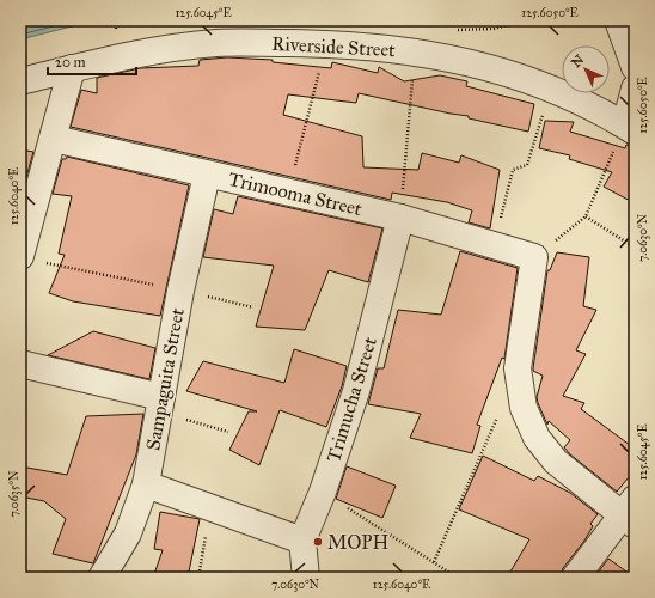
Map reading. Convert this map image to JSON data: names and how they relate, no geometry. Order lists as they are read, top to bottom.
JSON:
{
  "streets": {
    "street": [
      "Riverside Street",
      "Trimooma Street",
      "Sampaguita Street",
      "Trimucha Street"
    ]
  },
  "crossings": [
    ["Trimooma Street", "Sampaguita Street"],
    ["Trimooma Street", "Trimucha Street"]
  ],
  "places": ["MOPH"],
  "scale_bar": "20 m",
  "north": "top left",
  "coordinates": [
    "125.6045°E",
    "125.6050°E",
    "125.6040°E",
    "7.0630°N",
    "7.0635°N"
  ]
}
